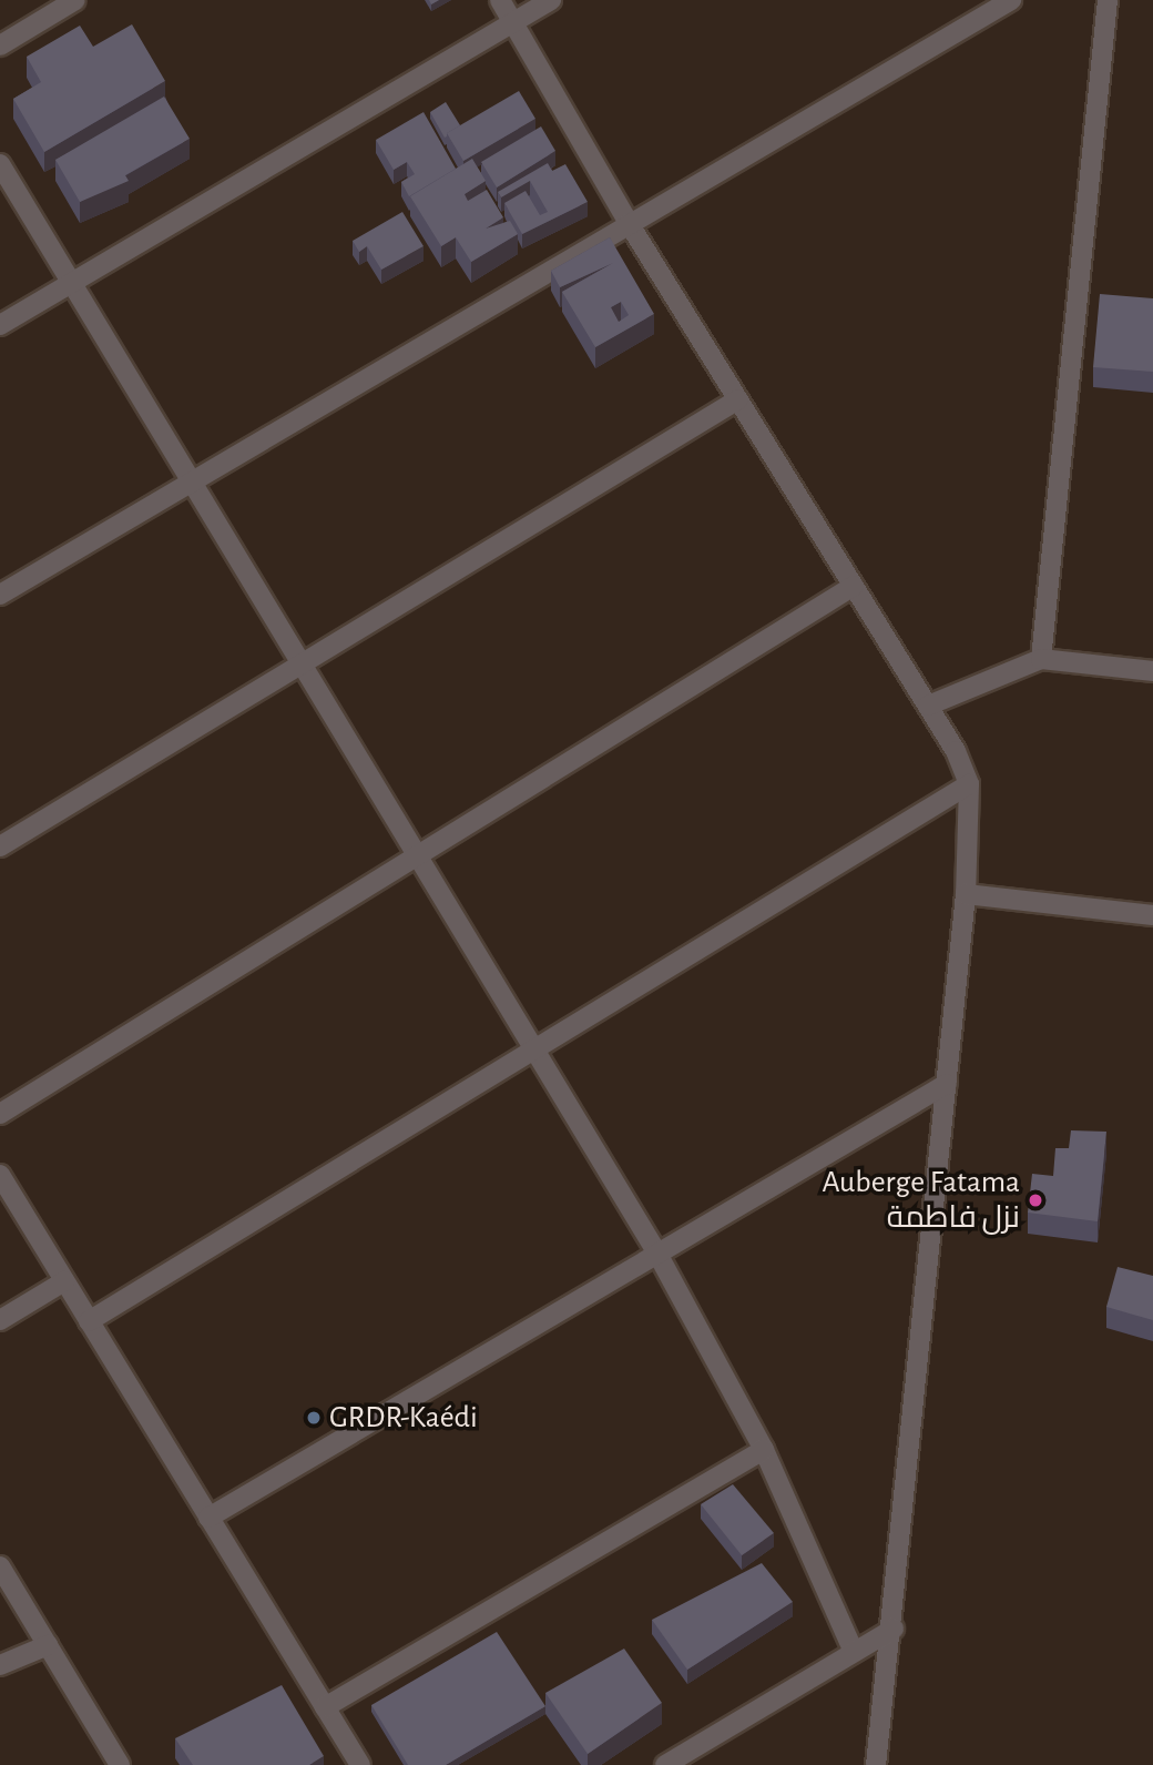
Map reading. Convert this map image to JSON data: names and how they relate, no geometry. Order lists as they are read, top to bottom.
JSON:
{
  "places": ["Auberge Fatama نزل فاطمة", "GRDR-Kaédi"]
}
